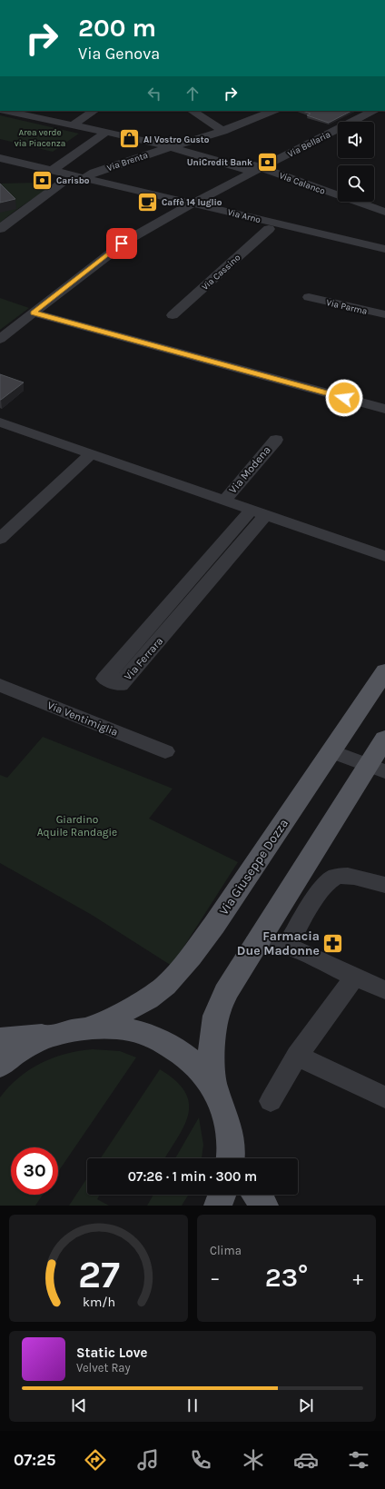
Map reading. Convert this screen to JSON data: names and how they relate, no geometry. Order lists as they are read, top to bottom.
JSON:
{
  "streets": {
    "main road": ["Via Giuseppe Dozza"],
    "street": [
      "Via Bellaria",
      "Via Brenta",
      "Via Calanco",
      "Via Arno",
      "Via Cassino",
      "Via Parma",
      "Via Modena",
      "Via Ferrara",
      "Via Ventimiglia"
    ]
  },
  "crossings": [
    ["Via Bellaria", "Via Calanco"],
    ["Via Bellaria", "Via Arno"],
    ["Via Brenta", "Via Arno"],
    ["Via Arno", "Via Cassino"]
  ],
  "parks": ["Area verde via Piacenza", "Giardino Aquile Randagie"],
  "places": {
    "shop": ["Al Vostro Gusto"],
    "bank": ["UniCredit Bank", "Carisbo"],
    "cafe": ["Caffè 14 luglio"],
    "pharmacy": ["Farmacia Due Madonne"]
  },
  "page": {
    "turn": ["200 m", "Via Genova"],
    "limit": "30",
    "trip": "07:26 · 1 min · 300 m",
    "tile": "Clima",
    "heat": ["−", "23°", "+"],
    "song": ["Static Love", "Velvet Ray"],
    "tabs": "07:25",
    "gauge": ["27", "km/h"]
  }
}
